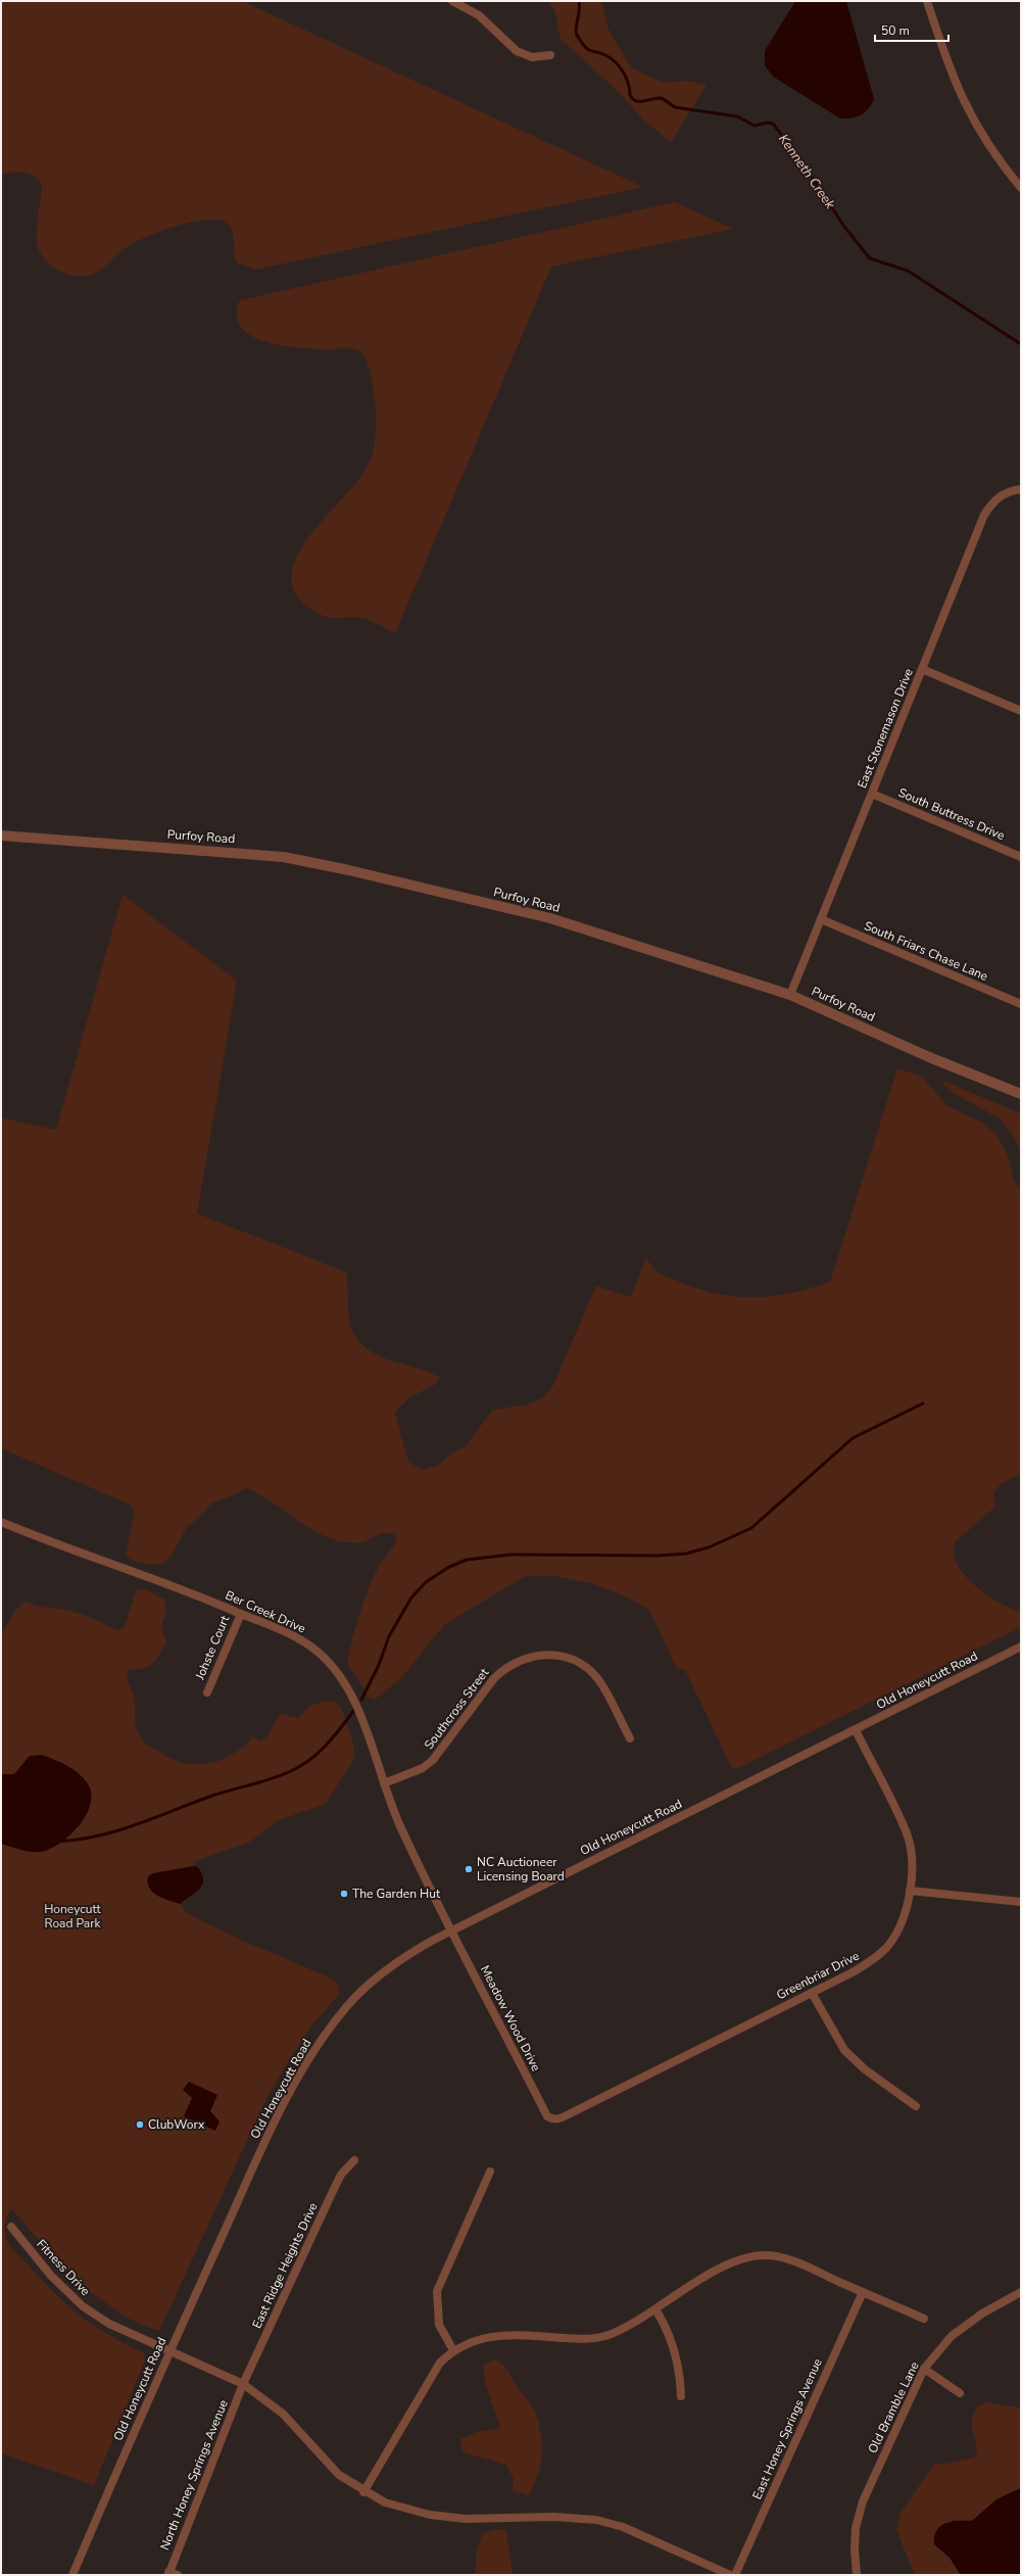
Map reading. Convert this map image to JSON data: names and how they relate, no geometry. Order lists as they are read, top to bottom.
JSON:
{
  "streets": {
    "street": [
      "East Stonemason Drive",
      "South Buttress Drive",
      "Purfoy Road",
      "South Friars Chase Lane",
      "Ber Creek Drive",
      "Johste Court",
      "Old Honeycutt Road",
      "Southcross Street",
      "Greenbriar Drive",
      "Meadow Wood Drive",
      "East Ridge Heights Drive",
      "Fitness Drive",
      "Old Bramble Lane",
      "East Honey Springs Avenue",
      "North Honey Springs Avenue"
    ]
  },
  "crossings": [
    ["East Stonemason Drive", "South Buttress Drive"],
    ["East Stonemason Drive", "Purfoy Road"],
    ["East Stonemason Drive", "South Friars Chase Lane"],
    ["Ber Creek Drive", "Johste Court"],
    ["Ber Creek Drive", "Old Honeycutt Road"],
    ["Ber Creek Drive", "Southcross Street"],
    ["Ber Creek Drive", "Meadow Wood Drive"],
    ["Old Honeycutt Road", "Greenbriar Drive"],
    ["Old Honeycutt Road", "Meadow Wood Drive"],
    ["Old Honeycutt Road", "Fitness Drive"],
    ["Greenbriar Drive", "Meadow Wood Drive"],
    ["East Ridge Heights Drive", "Fitness Drive"],
    ["East Ridge Heights Drive", "North Honey Springs Avenue"],
    ["Fitness Drive", "North Honey Springs Avenue"]
  ],
  "water": ["Kenneth Creek"],
  "parks": ["Honeycutt Road Park"],
  "places": ["NC Auctioneer Licensing Board", "The Garden Hut", "ClubWorx"],
  "scale_bar": "50 m"
}
